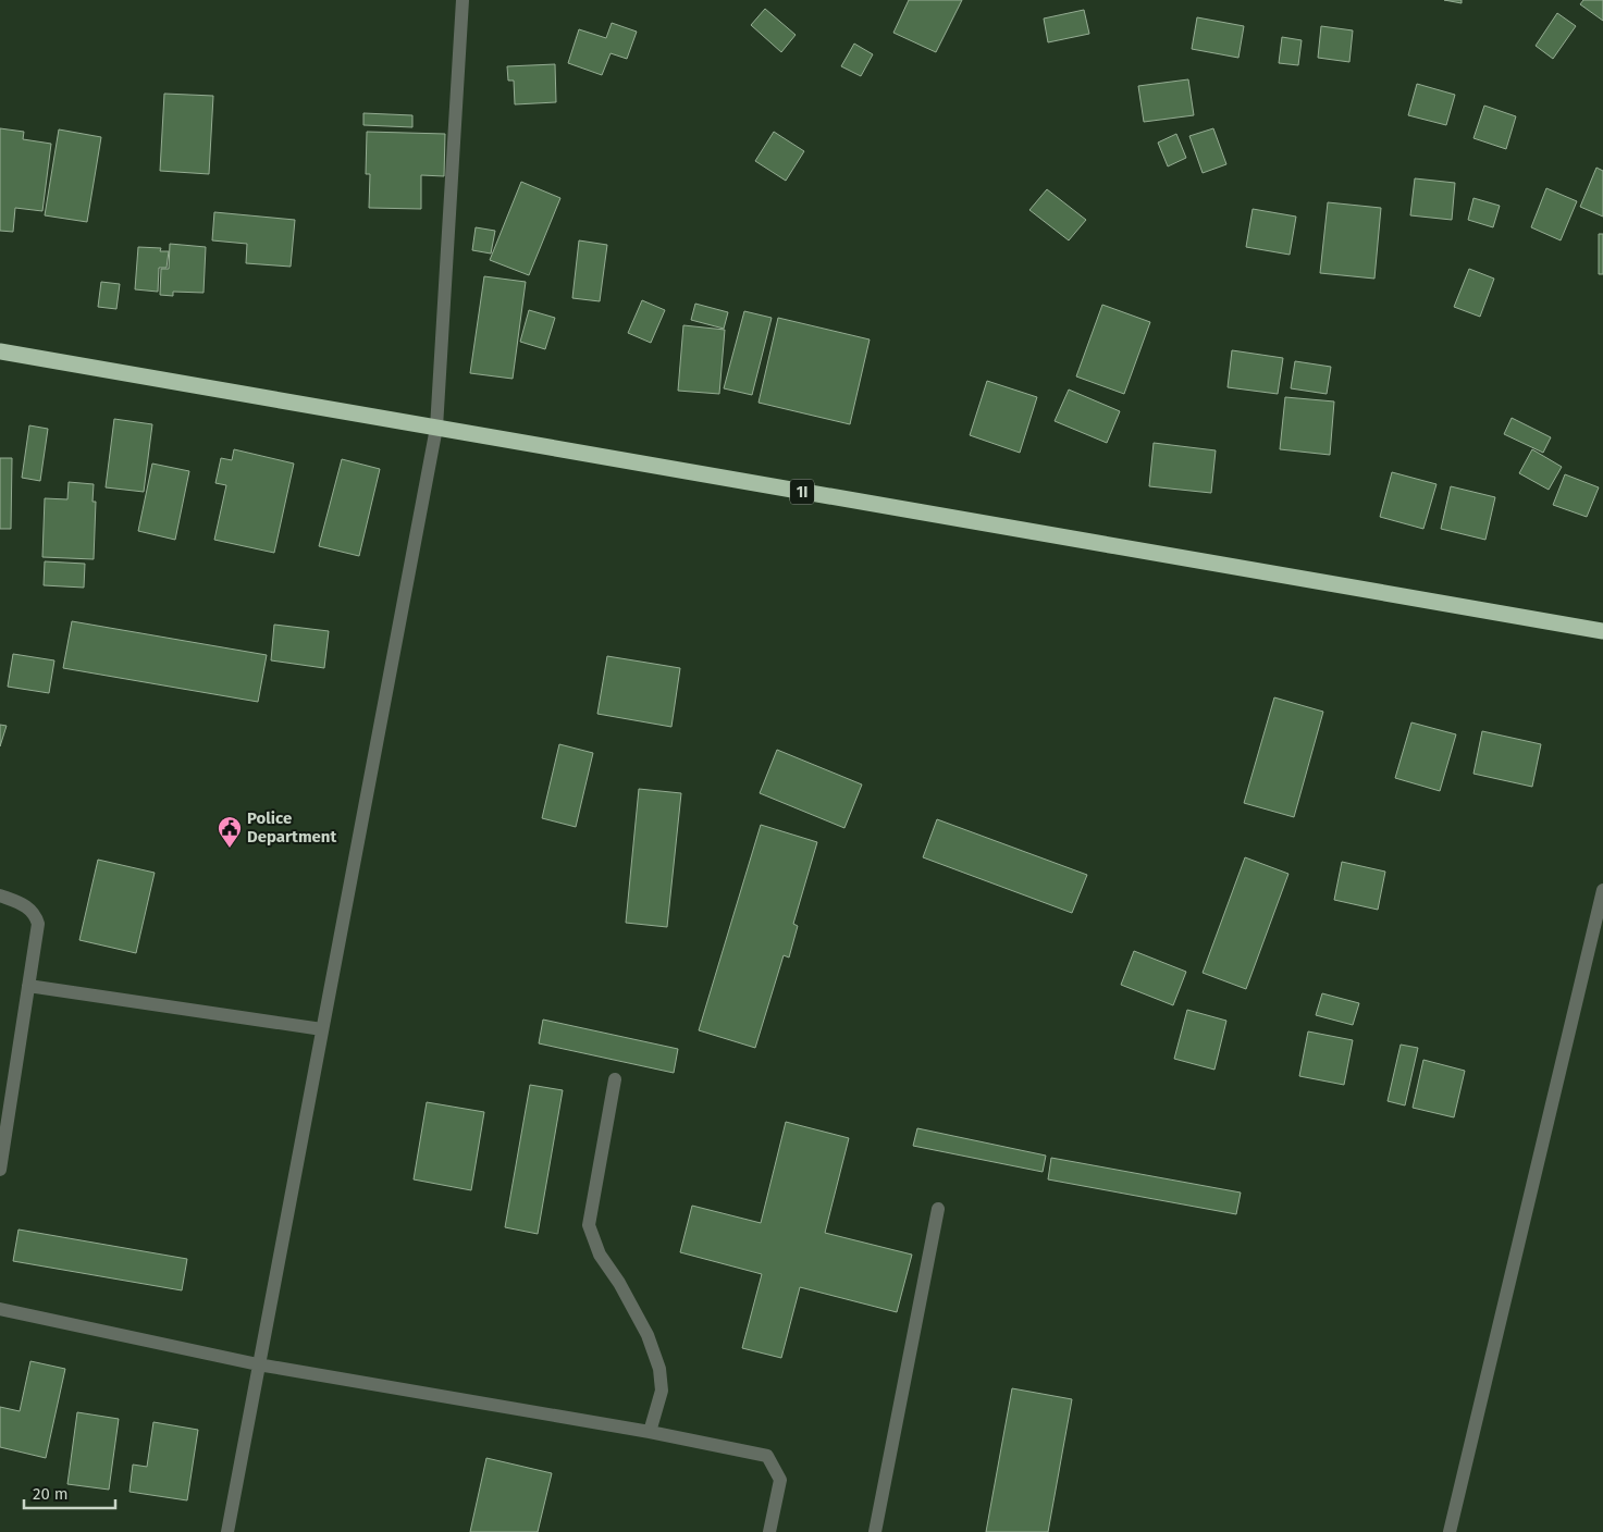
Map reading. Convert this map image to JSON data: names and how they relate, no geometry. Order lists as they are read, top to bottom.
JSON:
{
  "streets": {
    "highway": ["1I"]
  },
  "places": {
    "public building": ["Police Department"]
  },
  "scale_bar": "20 m"
}
